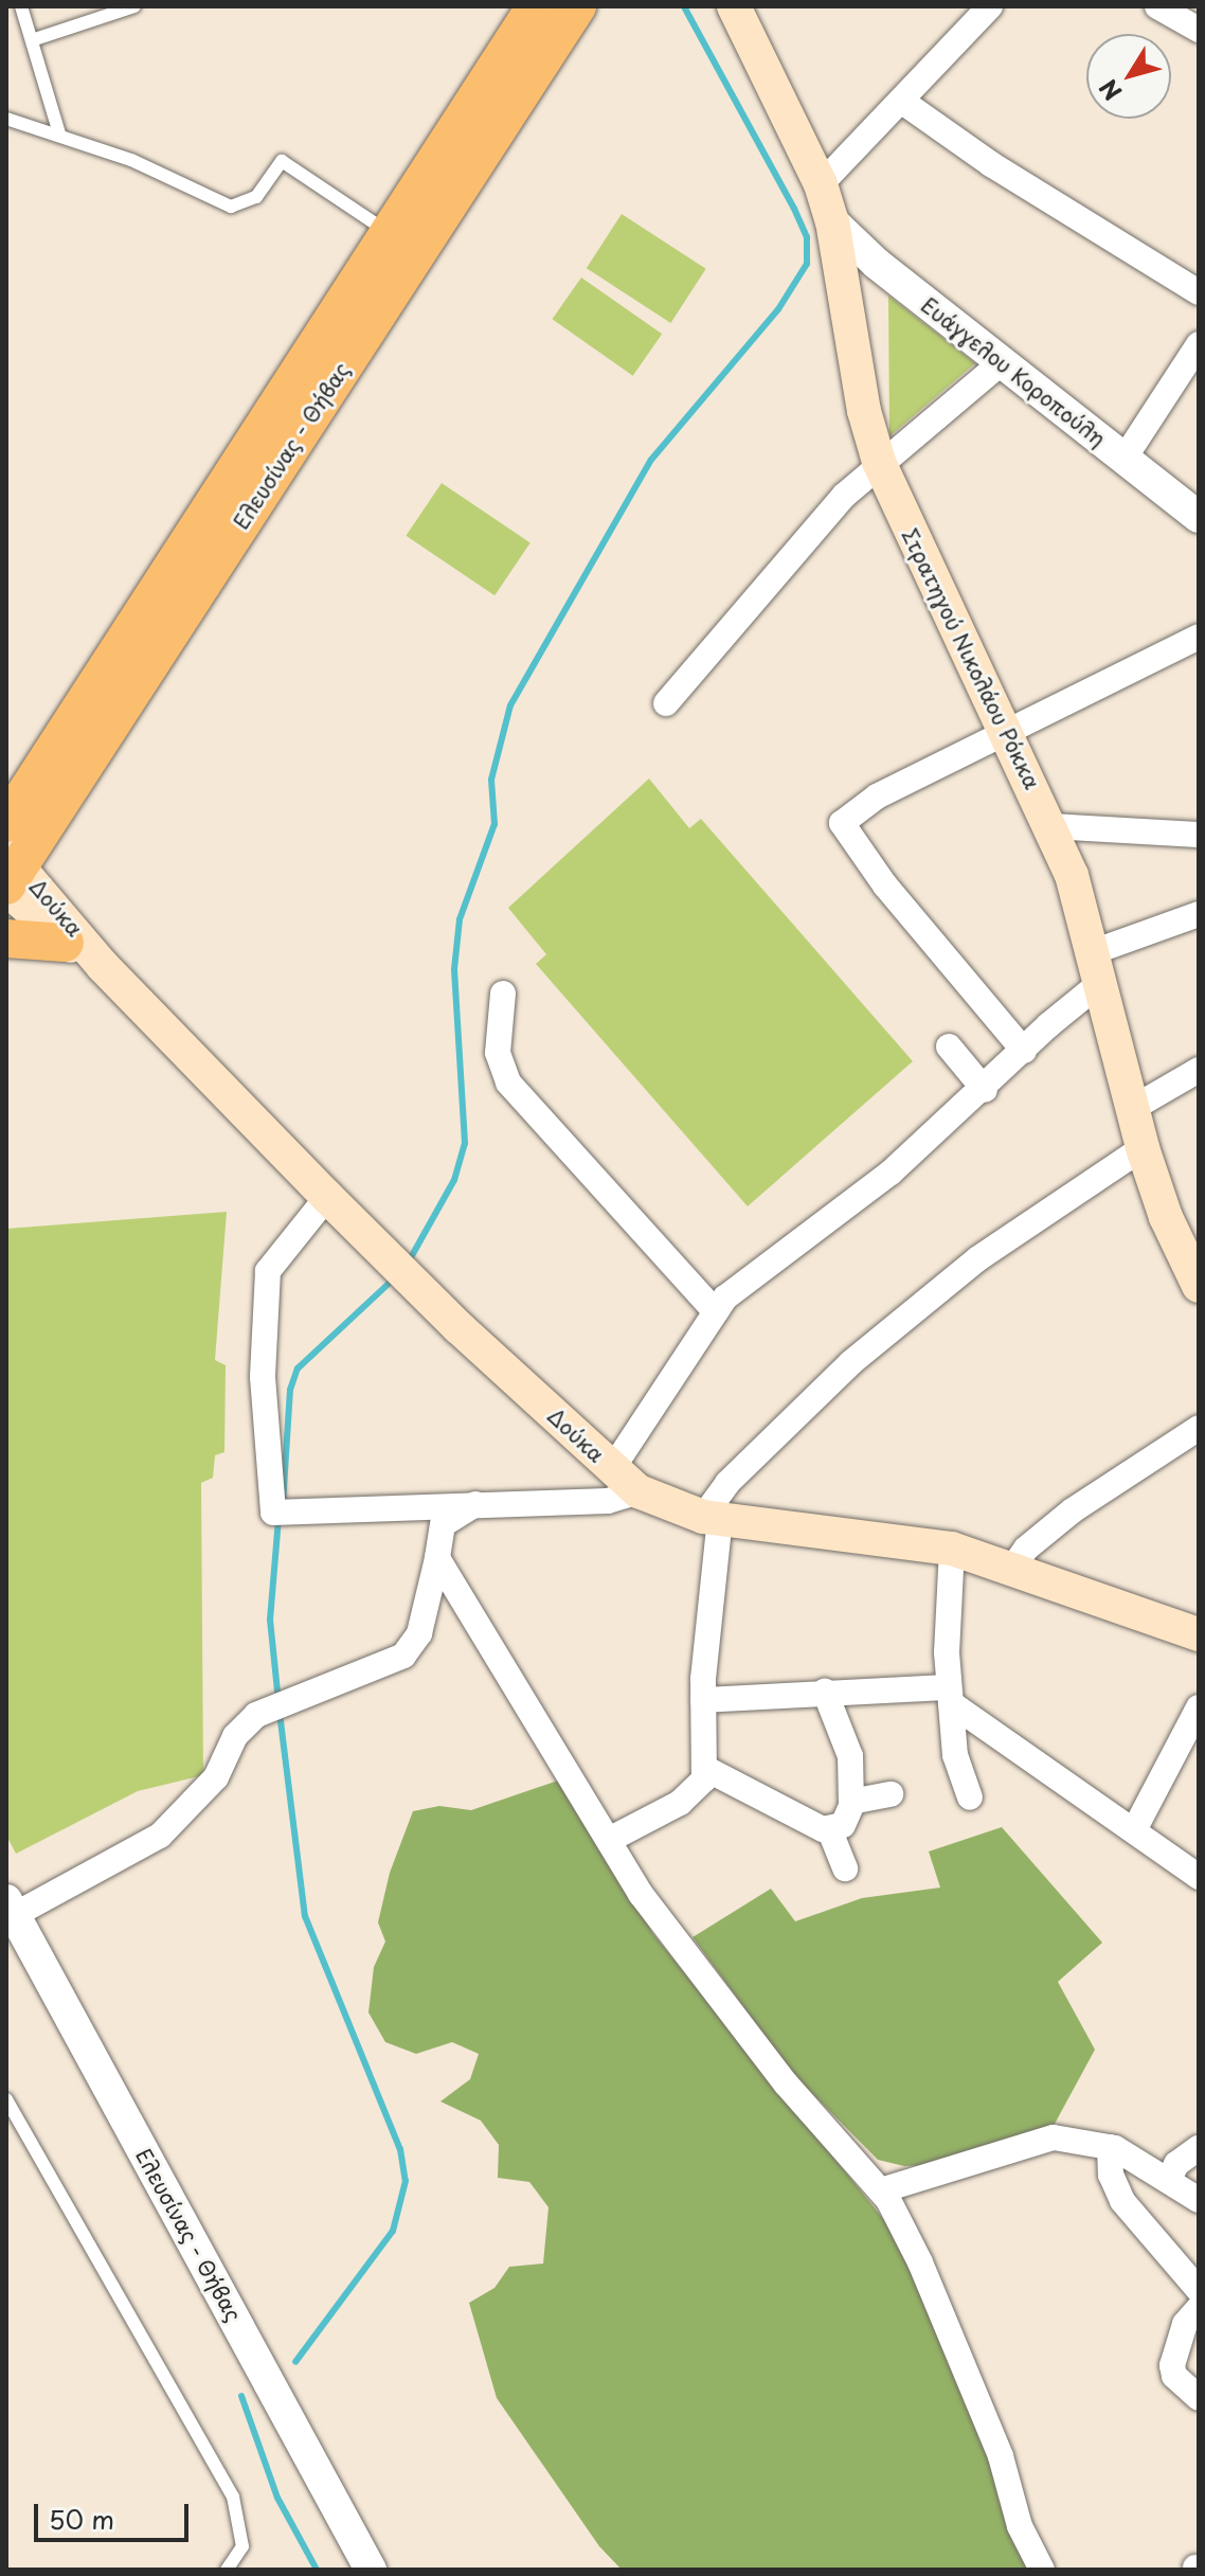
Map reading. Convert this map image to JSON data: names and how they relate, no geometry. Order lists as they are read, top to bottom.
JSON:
{
  "streets": {
    "main road": ["Ελευσίνας - Θήβας", "Στρατηγού Νικολάου Ρόκκα", "Δούκα"],
    "street": ["Ευάγγελου Κοροπούλη"]
  },
  "crossings": [
    ["Ευάγγελου Κοροπούλη", "Στρατηγού Νικολάου Ρόκκα"],
    ["Ελευσίνας - Θήβας", "Δούκα"]
  ],
  "scale_bar": "50 m",
  "north": "bottom left"
}
